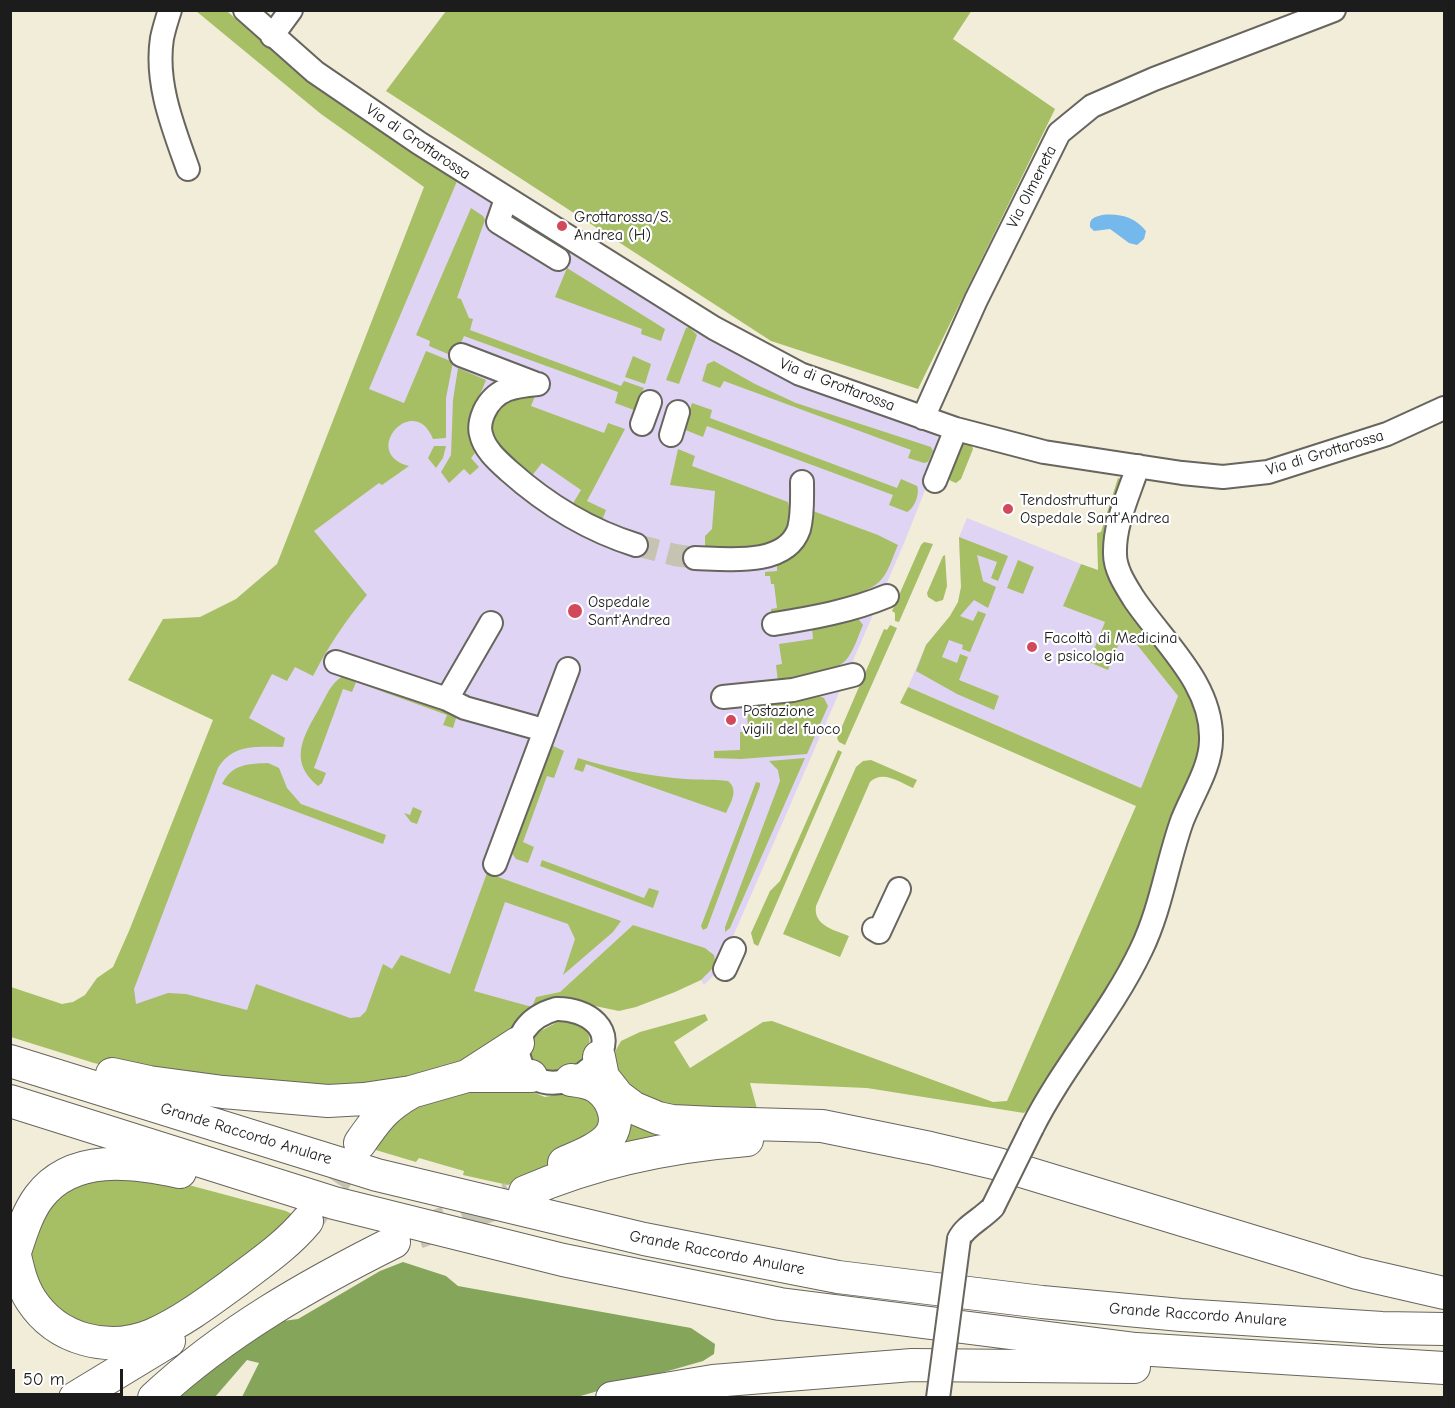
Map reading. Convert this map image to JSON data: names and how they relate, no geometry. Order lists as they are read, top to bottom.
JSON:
{
  "streets": {
    "highway": ["Grande Raccordo Anulare"],
    "street": ["Via di Grottarossa", "Via Olmeneta"]
  },
  "crossings": [
    ["Via di Grottarossa", "Via Olmeneta"]
  ],
  "places": [
    "Grottarossa/S. Andrea (H)",
    "Tendostruttura Ospedale Sant'Andrea",
    "Ospedale Sant'Andrea",
    "Facoltà di Medicina e psicologia",
    "Postazione vigili del fuoco"
  ],
  "scale_bar": "50 m"
}
